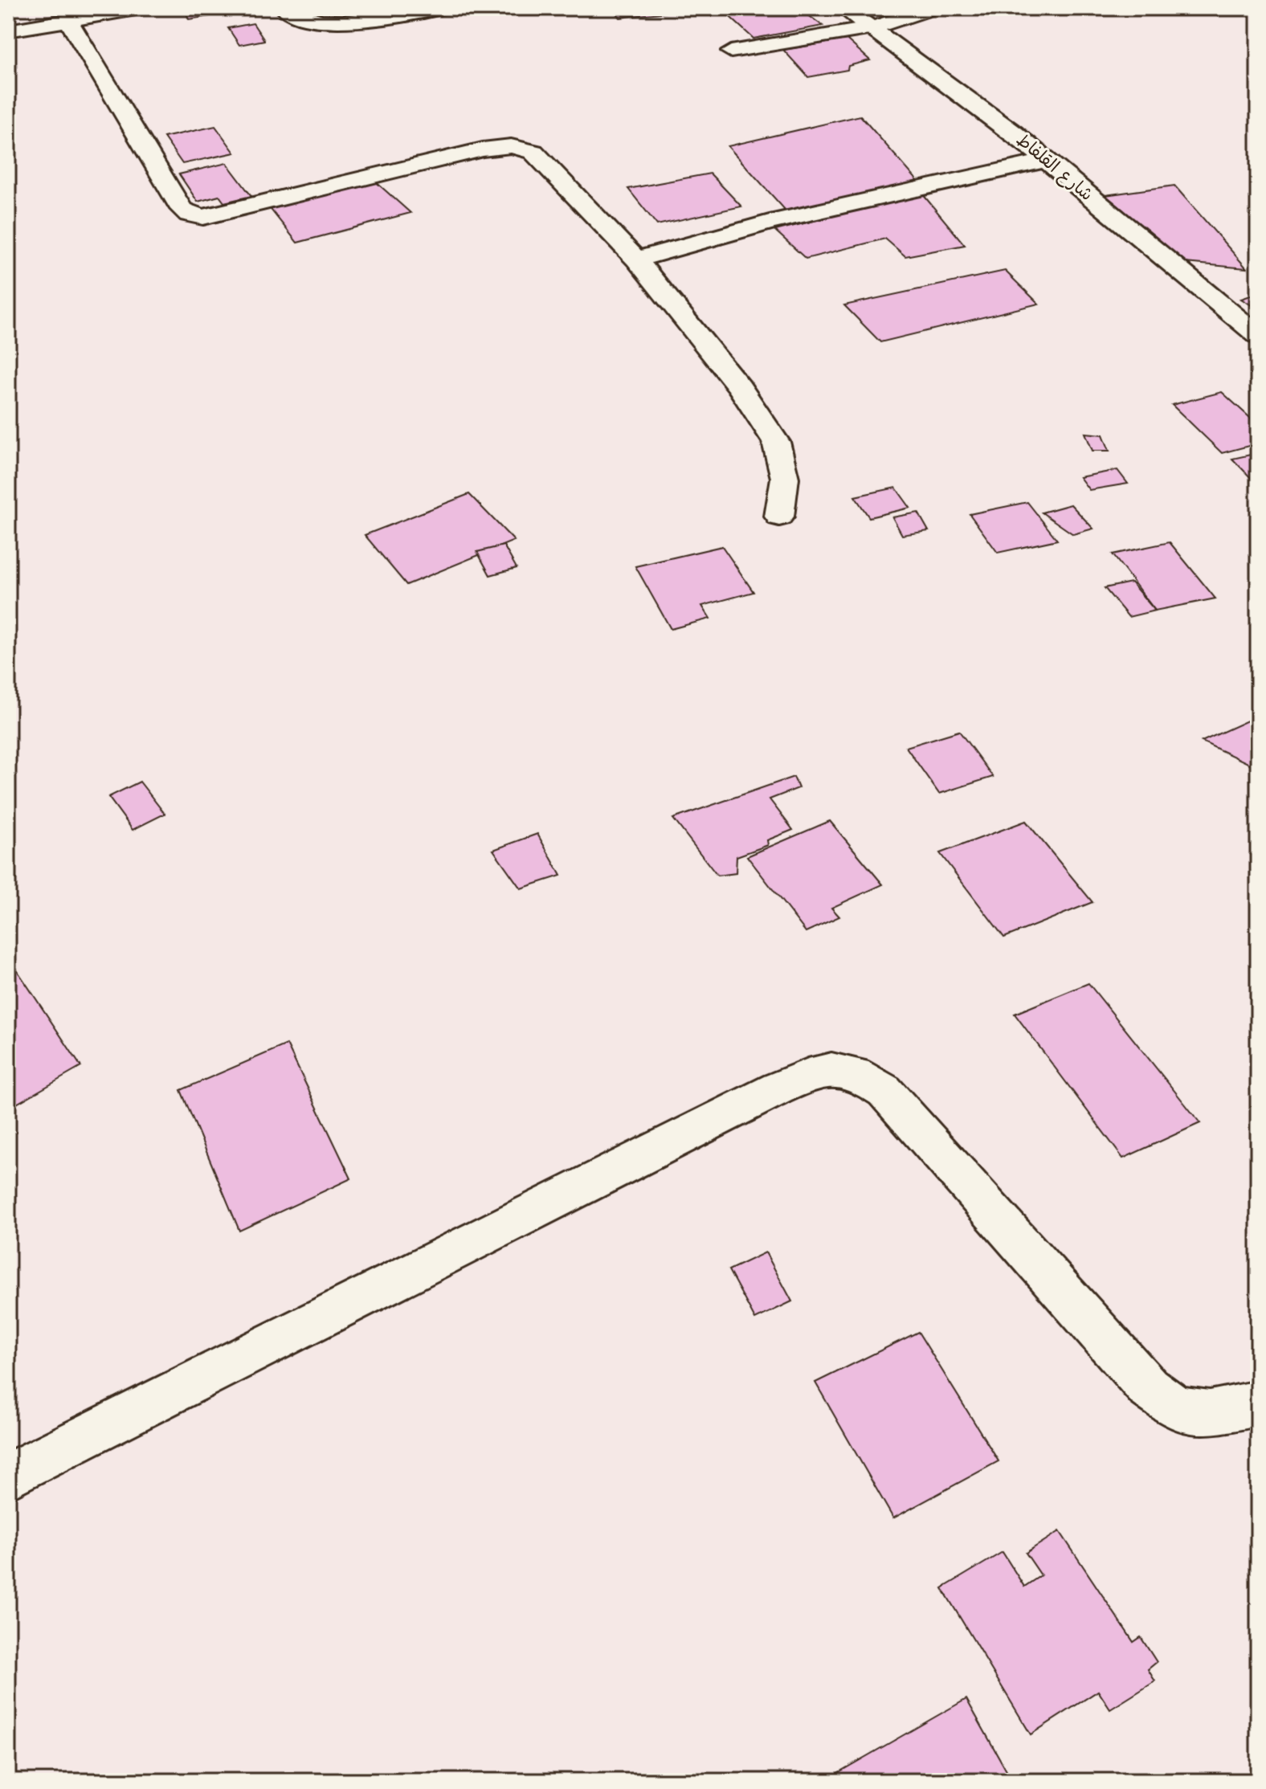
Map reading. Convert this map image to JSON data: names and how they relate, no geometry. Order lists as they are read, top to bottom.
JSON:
{
  "streets": {
    "street": ["شارع القلفاط"]
  }
}
